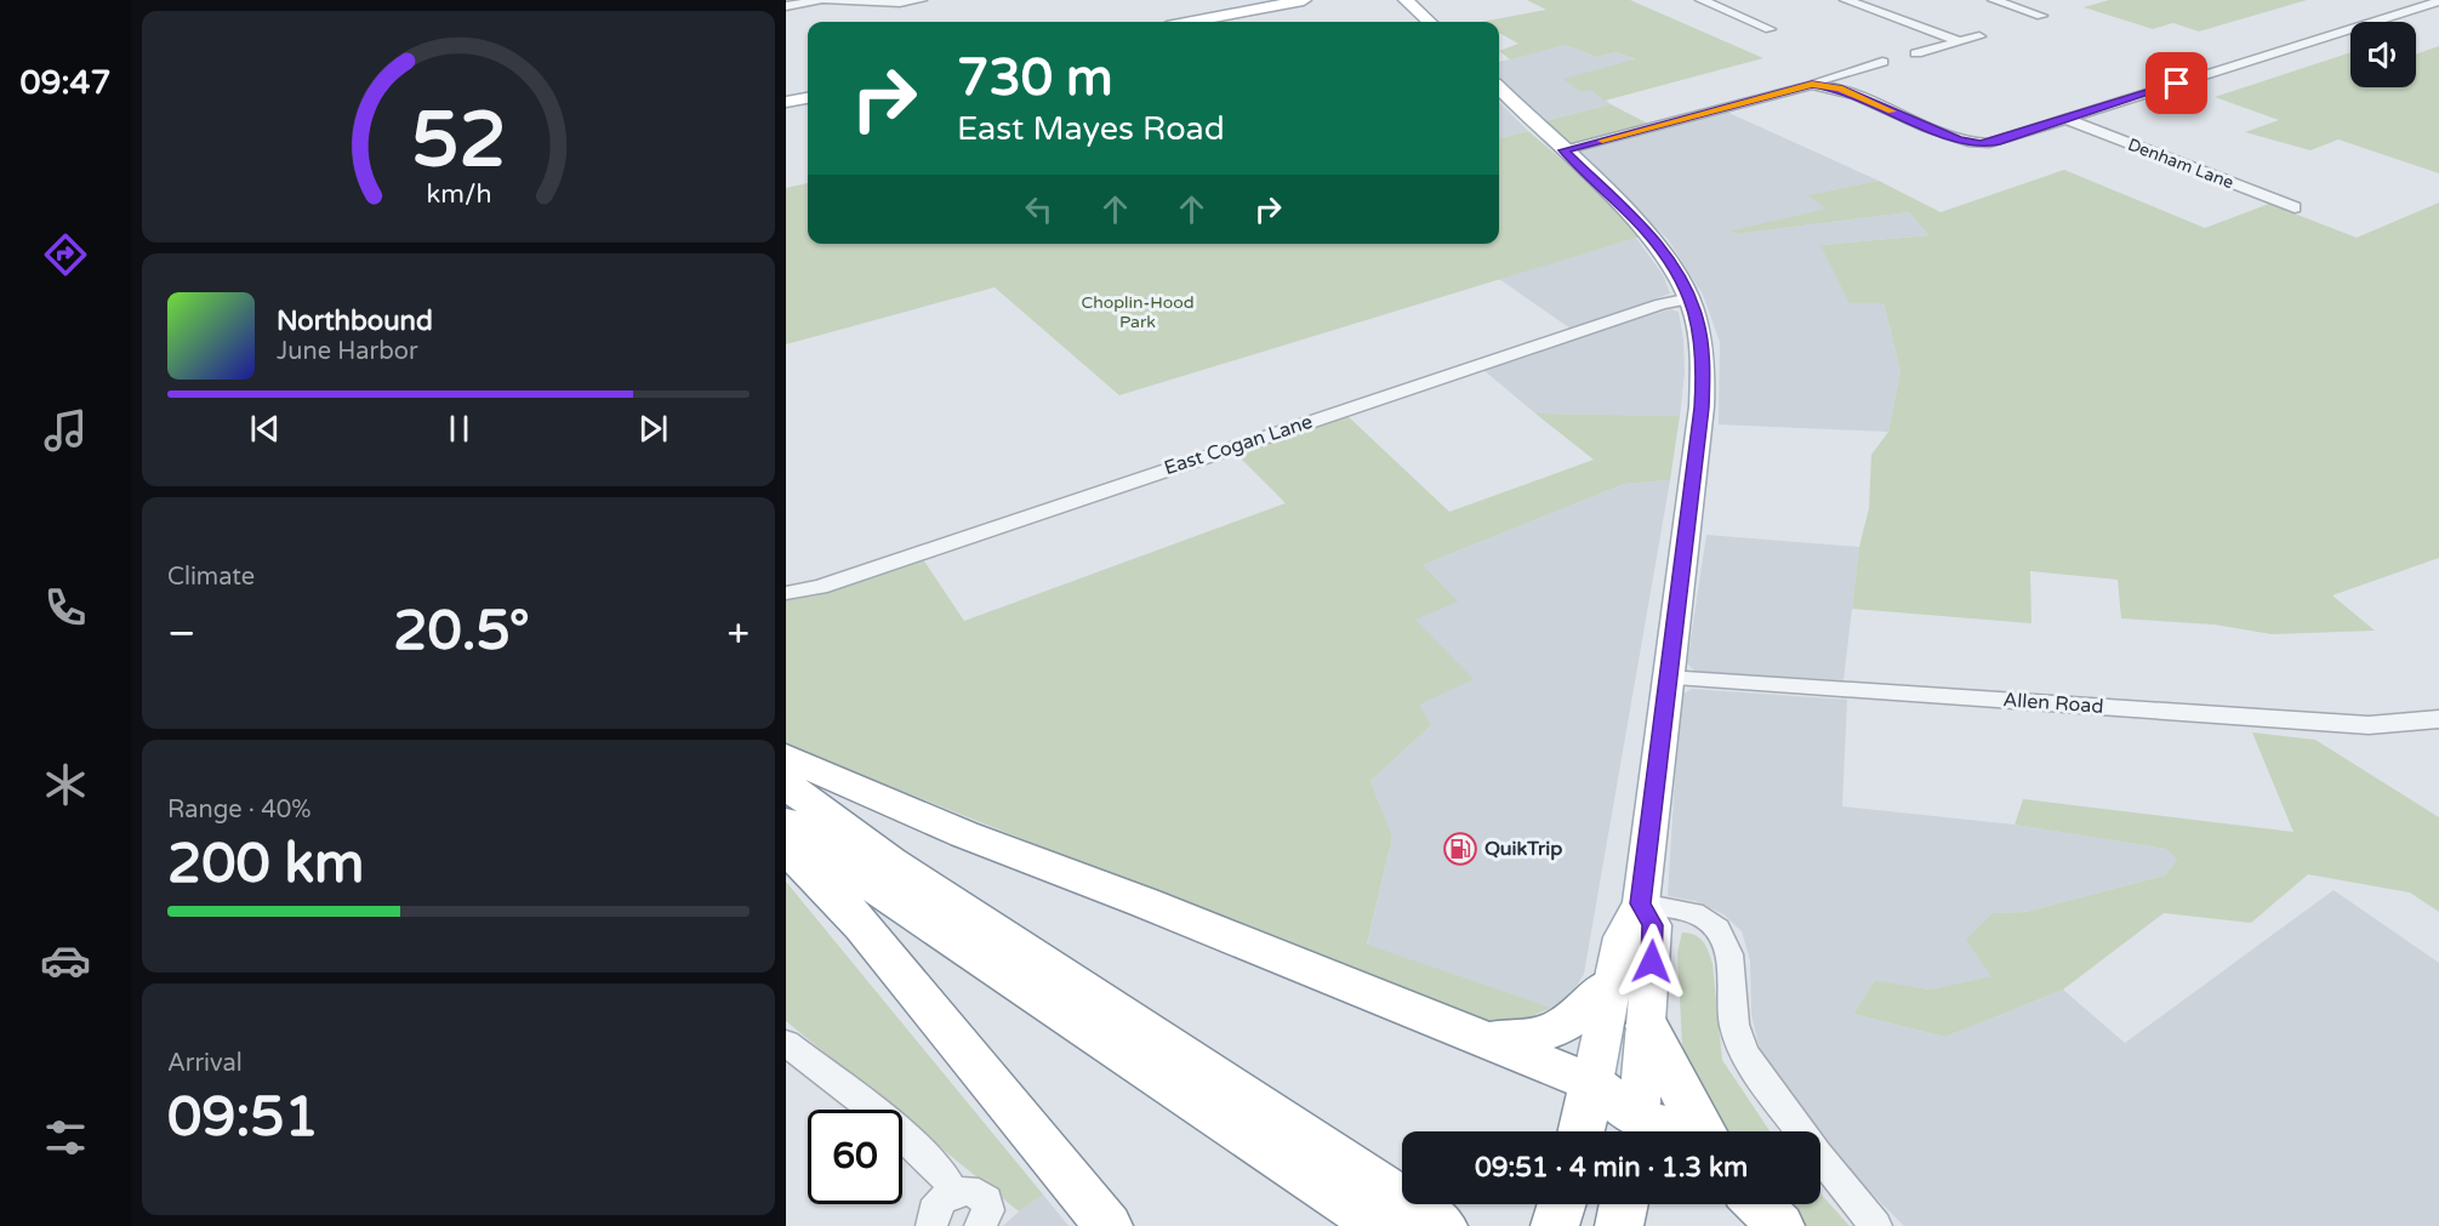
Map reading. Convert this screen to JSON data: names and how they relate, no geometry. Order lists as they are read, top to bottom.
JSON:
{
  "streets": {
    "street": ["Denham Lane", "East Cogan Lane", "Allen Road"]
  },
  "parks": ["Choplin-Hood Park"],
  "places": {
    "fuel station": ["QuikTrip"]
  },
  "page": {
    "tabs": "09:47",
    "turn": ["730 m", "East Mayes Road"],
    "song": ["Northbound", "June Harbor"],
    "tile": [
      "Climate",
      ["Range · 40%", "200 km"],
      ["Arrival", "09:51"]
    ],
    "heat": ["−", "20.5°", "+"],
    "limit": "60",
    "trip": "09:51 · 4 min · 1.3 km",
    "gauge": ["52", "km/h"]
  }
}
